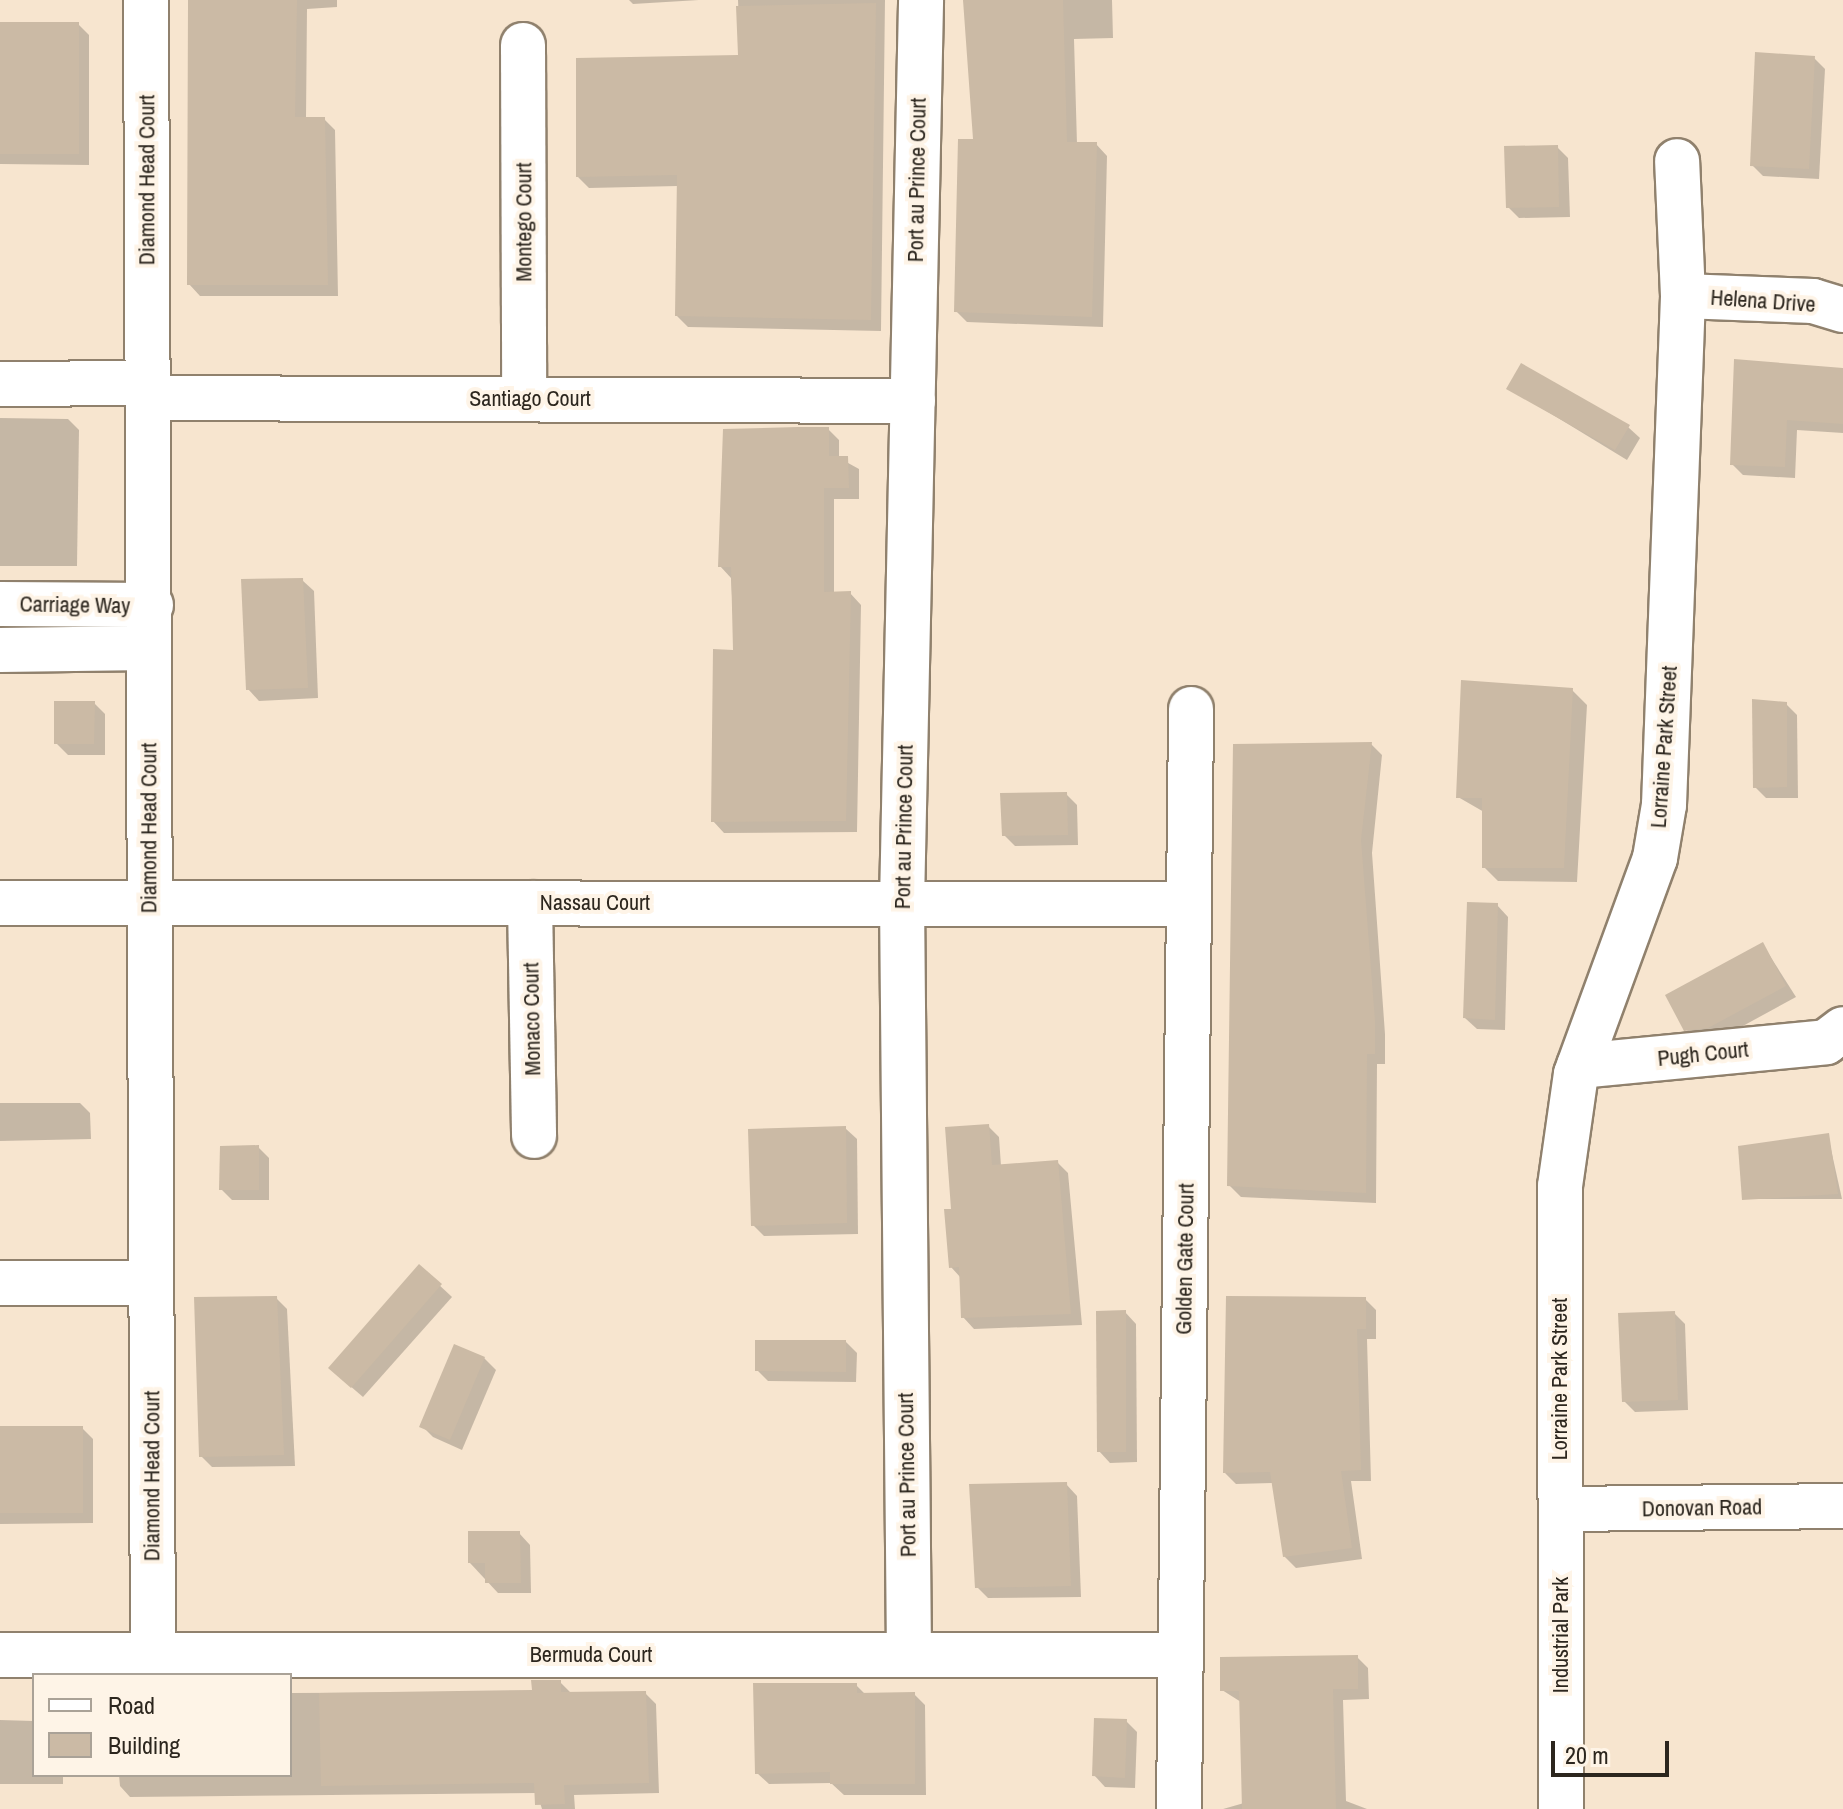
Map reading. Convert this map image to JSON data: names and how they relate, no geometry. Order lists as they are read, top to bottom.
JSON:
{
  "streets": {
    "street": [
      "Diamond Head Court",
      "Port au Prince Court",
      "Montego Court",
      "Helena Drive",
      "Santiago Court",
      "Carriage Way",
      "Lorraine Park Street",
      "Nassau Court",
      "Monaco Court",
      "Pugh Court",
      "Golden Gate Court",
      "Donovan Road",
      "Industrial Park",
      "Bermuda Court"
    ]
  },
  "crossings": [
    ["Diamond Head Court", "Santiago Court"],
    ["Diamond Head Court", "Carriage Way"],
    ["Diamond Head Court", "Nassau Court"],
    ["Diamond Head Court", "Bermuda Court"],
    ["Port au Prince Court", "Santiago Court"],
    ["Port au Prince Court", "Nassau Court"],
    ["Port au Prince Court", "Bermuda Court"],
    ["Montego Court", "Santiago Court"],
    ["Helena Drive", "Lorraine Park Street"],
    ["Lorraine Park Street", "Pugh Court"],
    ["Lorraine Park Street", "Donovan Road"],
    ["Lorraine Park Street", "Industrial Park"],
    ["Nassau Court", "Monaco Court"],
    ["Nassau Court", "Golden Gate Court"],
    ["Golden Gate Court", "Bermuda Court"],
    ["Donovan Road", "Industrial Park"]
  ],
  "legend": ["Road", "Building"],
  "scale_bar": "20 m"
}
